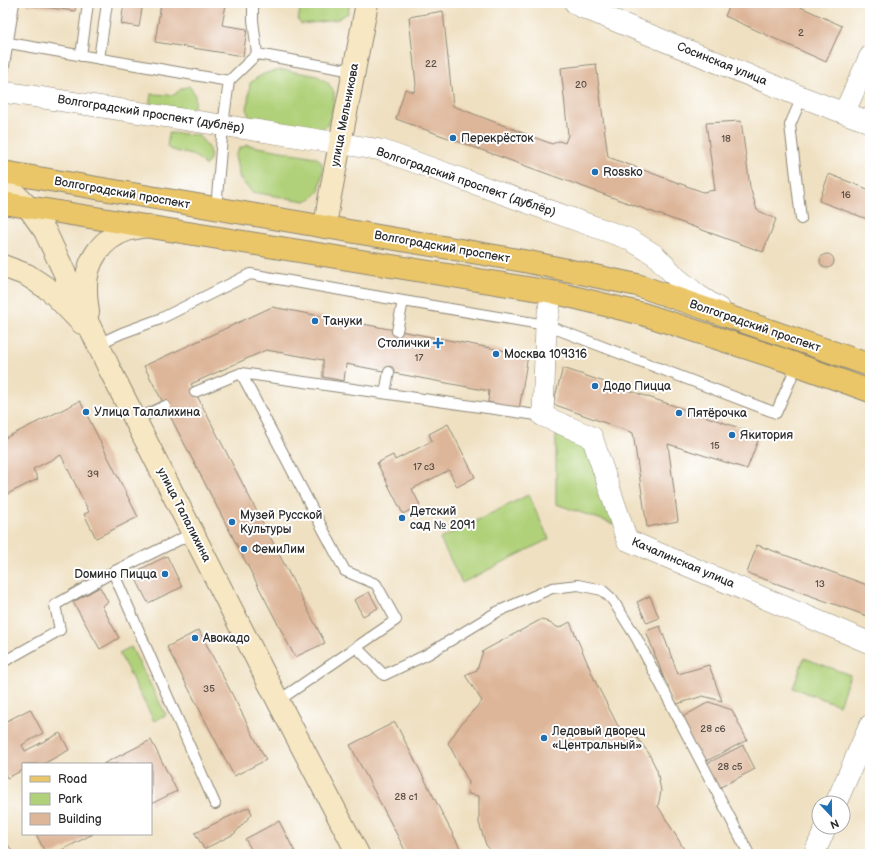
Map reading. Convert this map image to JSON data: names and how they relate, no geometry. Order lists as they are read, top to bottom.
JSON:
{
  "streets": {
    "main road": ["Волгоградский проспект"],
    "street": [
      "Сосинская улица",
      "Волгоградский проспект (дублёр)",
      "улица Мельникова",
      "улица Талалихина",
      "Качалинская улица"
    ]
  },
  "crossings": [
    ["Волгоградский проспект (дублёр)", "улица Мельникова"],
    ["Волгоградский проспект (дублёр)", "Волгоградский проспект"],
    ["улица Мельникова", "Волгоградский проспект"],
    ["Волгоградский проспект", "улица Талалихина"]
  ],
  "places": {
    "other": [
      "Перекрёсток",
      "Rossko",
      "Тануки",
      "Москва 109316",
      "Додо Пицца",
      "Улица Талалихина",
      "Пятёрочка",
      "Якитория",
      "Детский сад № 2091",
      "Музей Русской Культуры",
      "ФемиЛим",
      "Dомино Пицца",
      "Авокадо",
      "Ледовый дворец «Центральный»"
    ],
    "health": ["Столички"]
  },
  "house_numbers": [
    "2",
    "22",
    "20",
    "18",
    "16",
    "17",
    "15",
    "17 с3",
    "39",
    "13",
    "35",
    "28 с6",
    "28 с5",
    "28 с1"
  ],
  "legend": ["Road", "Park", "Building"],
  "north": "bottom"
}
